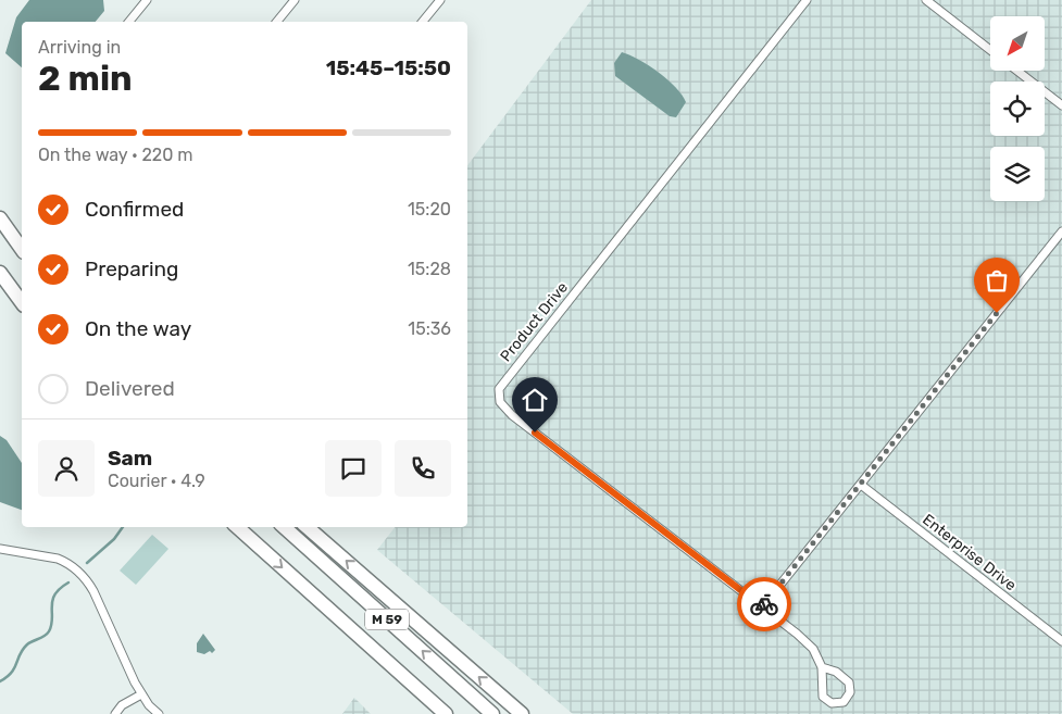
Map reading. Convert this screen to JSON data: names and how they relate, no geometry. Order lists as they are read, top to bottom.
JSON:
{
  "streets": {
    "highway": ["M 59"],
    "street": ["Product Drive", "Enterprise Drive"]
  },
  "north": "bottom left",
  "page": {
    "heading": ["2 min", "Arriving in", "15:45–15:50"],
    "panel": ["Sam", "Courier · 4.9"],
    "bar": "On the way · 220 m",
    "list": [
      ["Confirmed", "15:20"],
      ["Preparing", "15:28"],
      ["On the way", "15:36"],
      "Delivered"
    ]
  }
}
